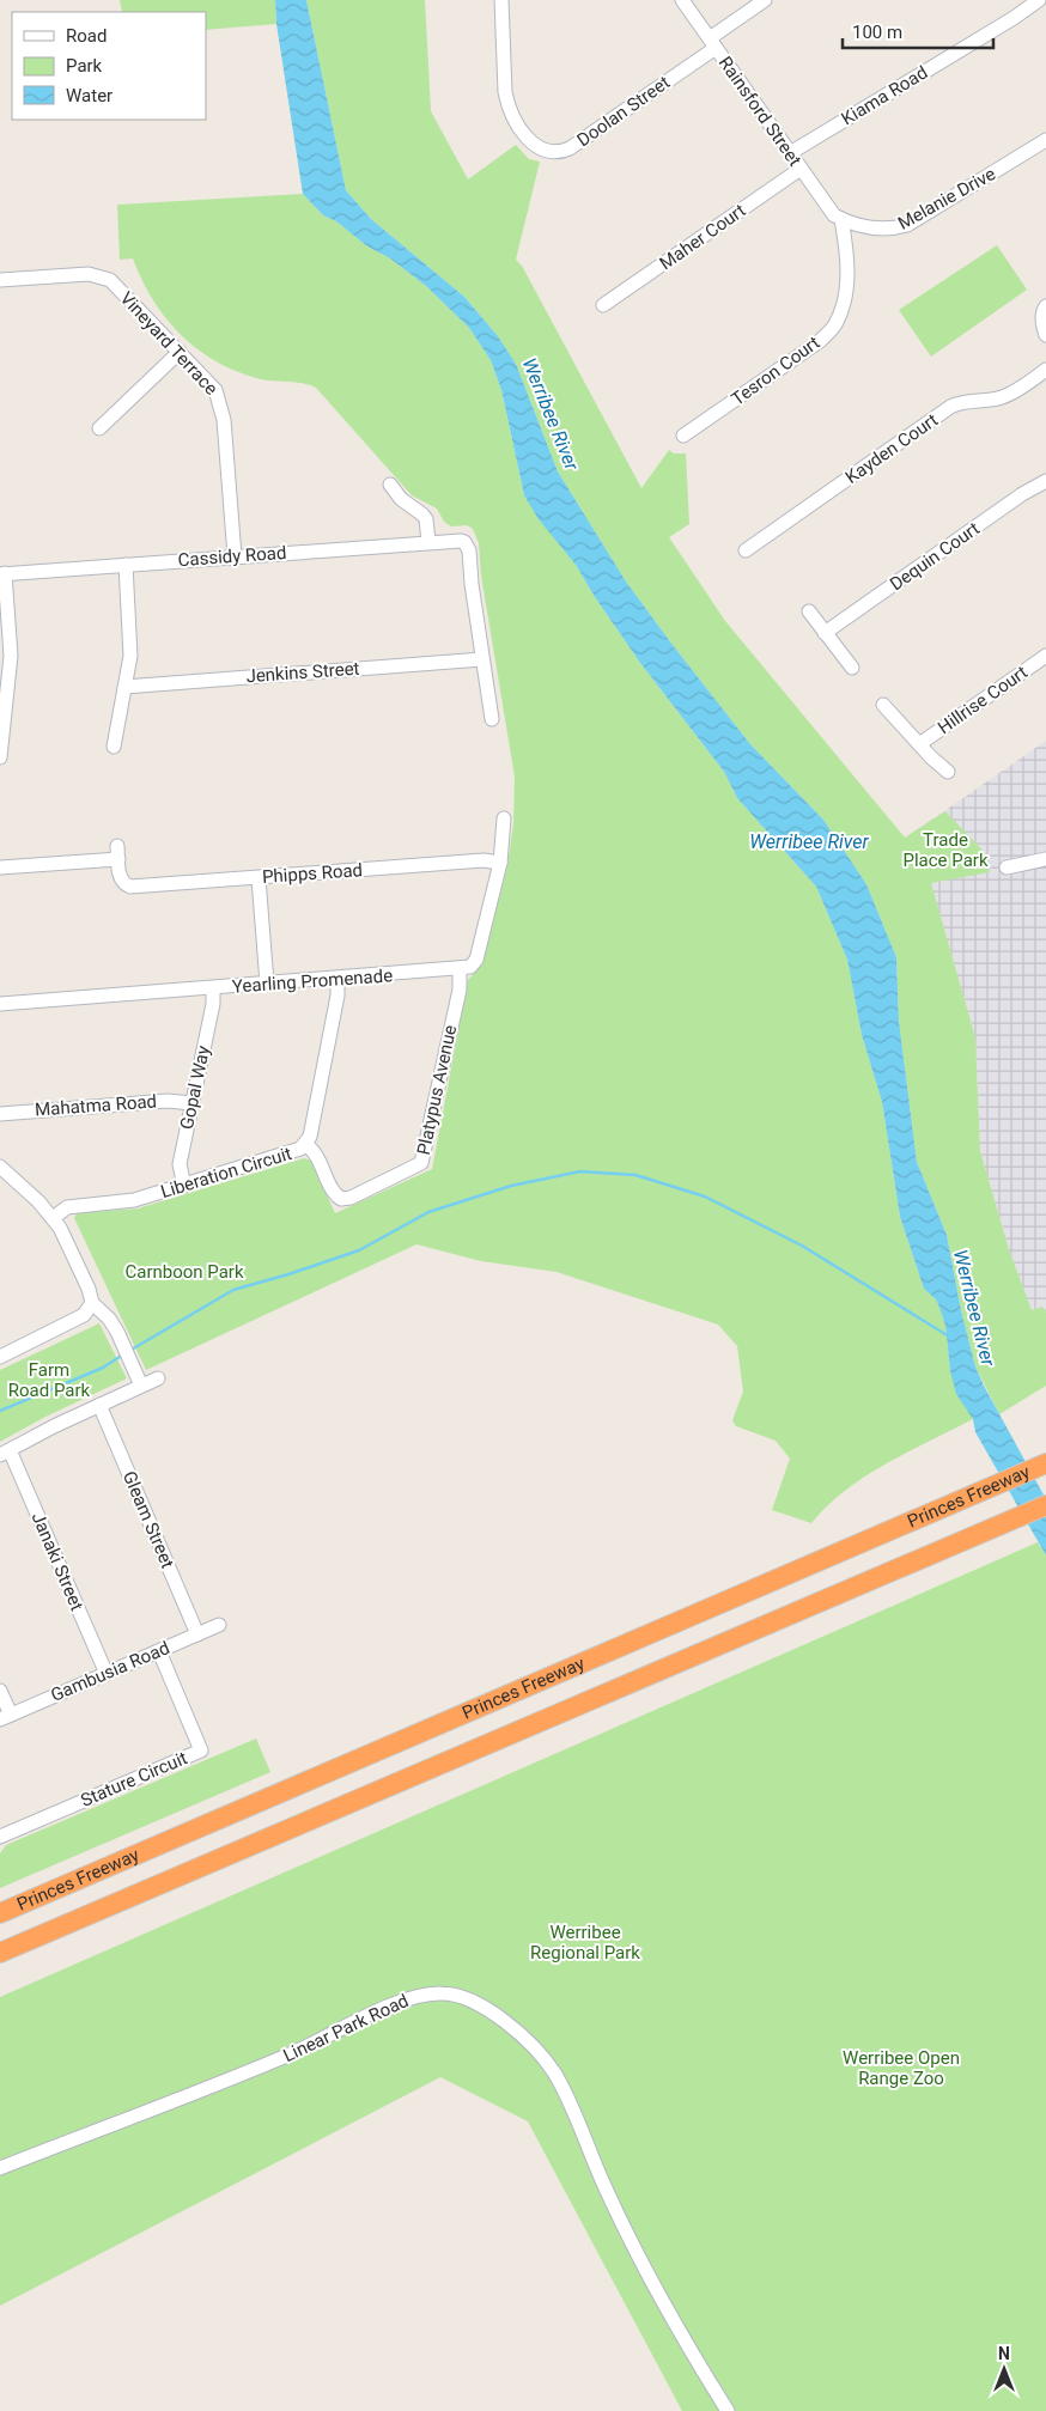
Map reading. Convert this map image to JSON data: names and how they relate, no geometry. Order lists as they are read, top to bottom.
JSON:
{
  "streets": {
    "highway": ["Princes Freeway"],
    "street": [
      "Kiama Road",
      "Doolan Street",
      "Rainsford Street",
      "Melanie Drive",
      "Maher Court",
      "Vineyard Terrace",
      "Tesron Court",
      "Kayden Court",
      "Cassidy Road",
      "Dequin Court",
      "Jenkins Street",
      "Hillrise Court",
      "Phipps Road",
      "Yearling Promenade",
      "Gopal Way",
      "Platypus Avenue",
      "Mahatma Road",
      "Liberation Circuit",
      "Gleam Street",
      "Janaki Street",
      "Gambusia Road",
      "Stature Circuit",
      "Linear Park Road"
    ]
  },
  "crossings": [
    ["Kiama Road", "Rainsford Street"],
    ["Doolan Street", "Rainsford Street"],
    ["Rainsford Street", "Melanie Drive"],
    ["Rainsford Street", "Maher Court"],
    ["Rainsford Street", "Tesron Court"],
    ["Melanie Drive", "Tesron Court"],
    ["Vineyard Terrace", "Cassidy Road"],
    ["Cassidy Road", "Jenkins Street"],
    ["Yearling Promenade", "Gopal Way"],
    ["Yearling Promenade", "Platypus Avenue"],
    ["Yearling Promenade", "Liberation Circuit"],
    ["Gopal Way", "Mahatma Road"],
    ["Gopal Way", "Liberation Circuit"],
    ["Platypus Avenue", "Liberation Circuit"],
    ["Gleam Street", "Gambusia Road"],
    ["Janaki Street", "Gambusia Road"],
    ["Gambusia Road", "Stature Circuit"]
  ],
  "water": ["Werribee River"],
  "parks": [
    "Trade Place Park",
    "Carnboon Park",
    "Farm Road Park",
    "Werribee Regional Park",
    "Werribee Open Range Zoo"
  ],
  "legend": ["Road", "Park", "Water"],
  "scale_bar": "100 m",
  "north": "top"
}
